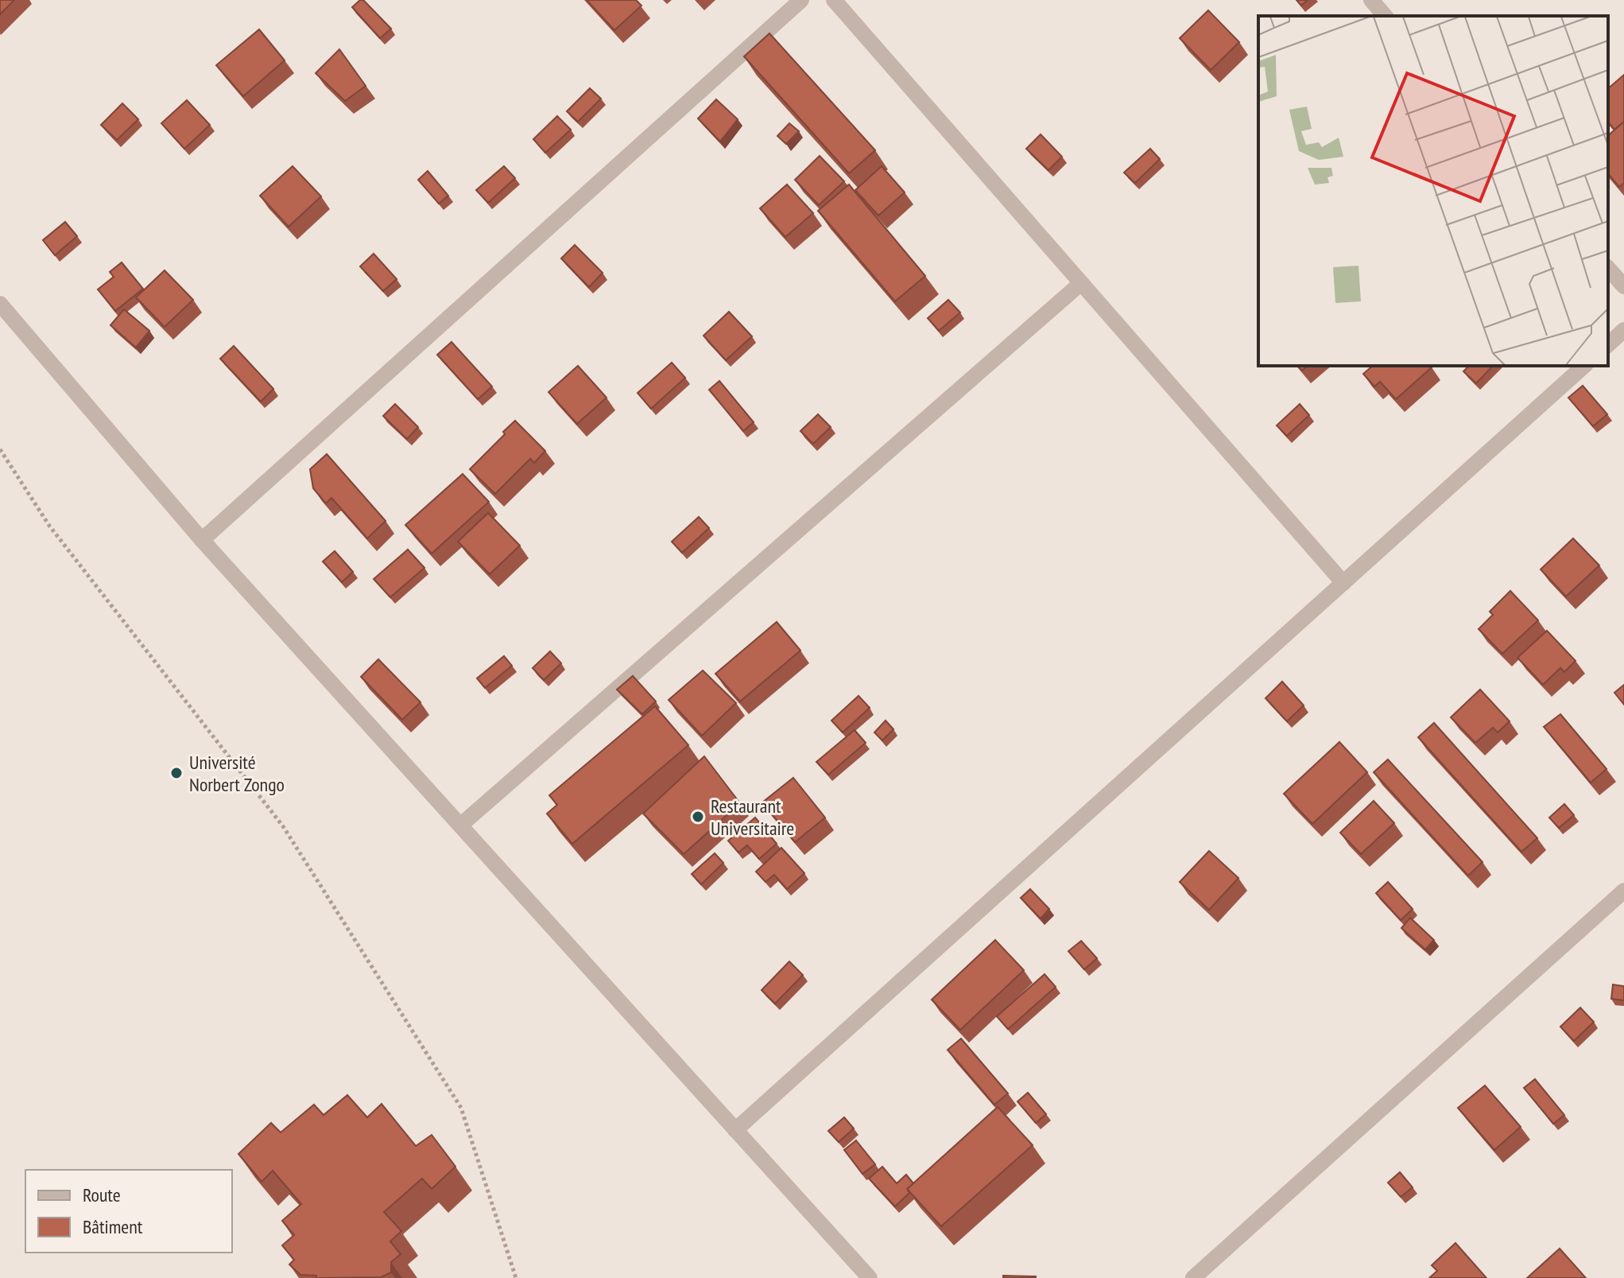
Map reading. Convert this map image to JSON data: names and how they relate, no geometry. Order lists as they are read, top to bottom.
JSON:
{
  "places": ["Université Norbert Zongo", "Restaurant Universitaire"],
  "legend": ["Route", "Bâtiment"]
}
